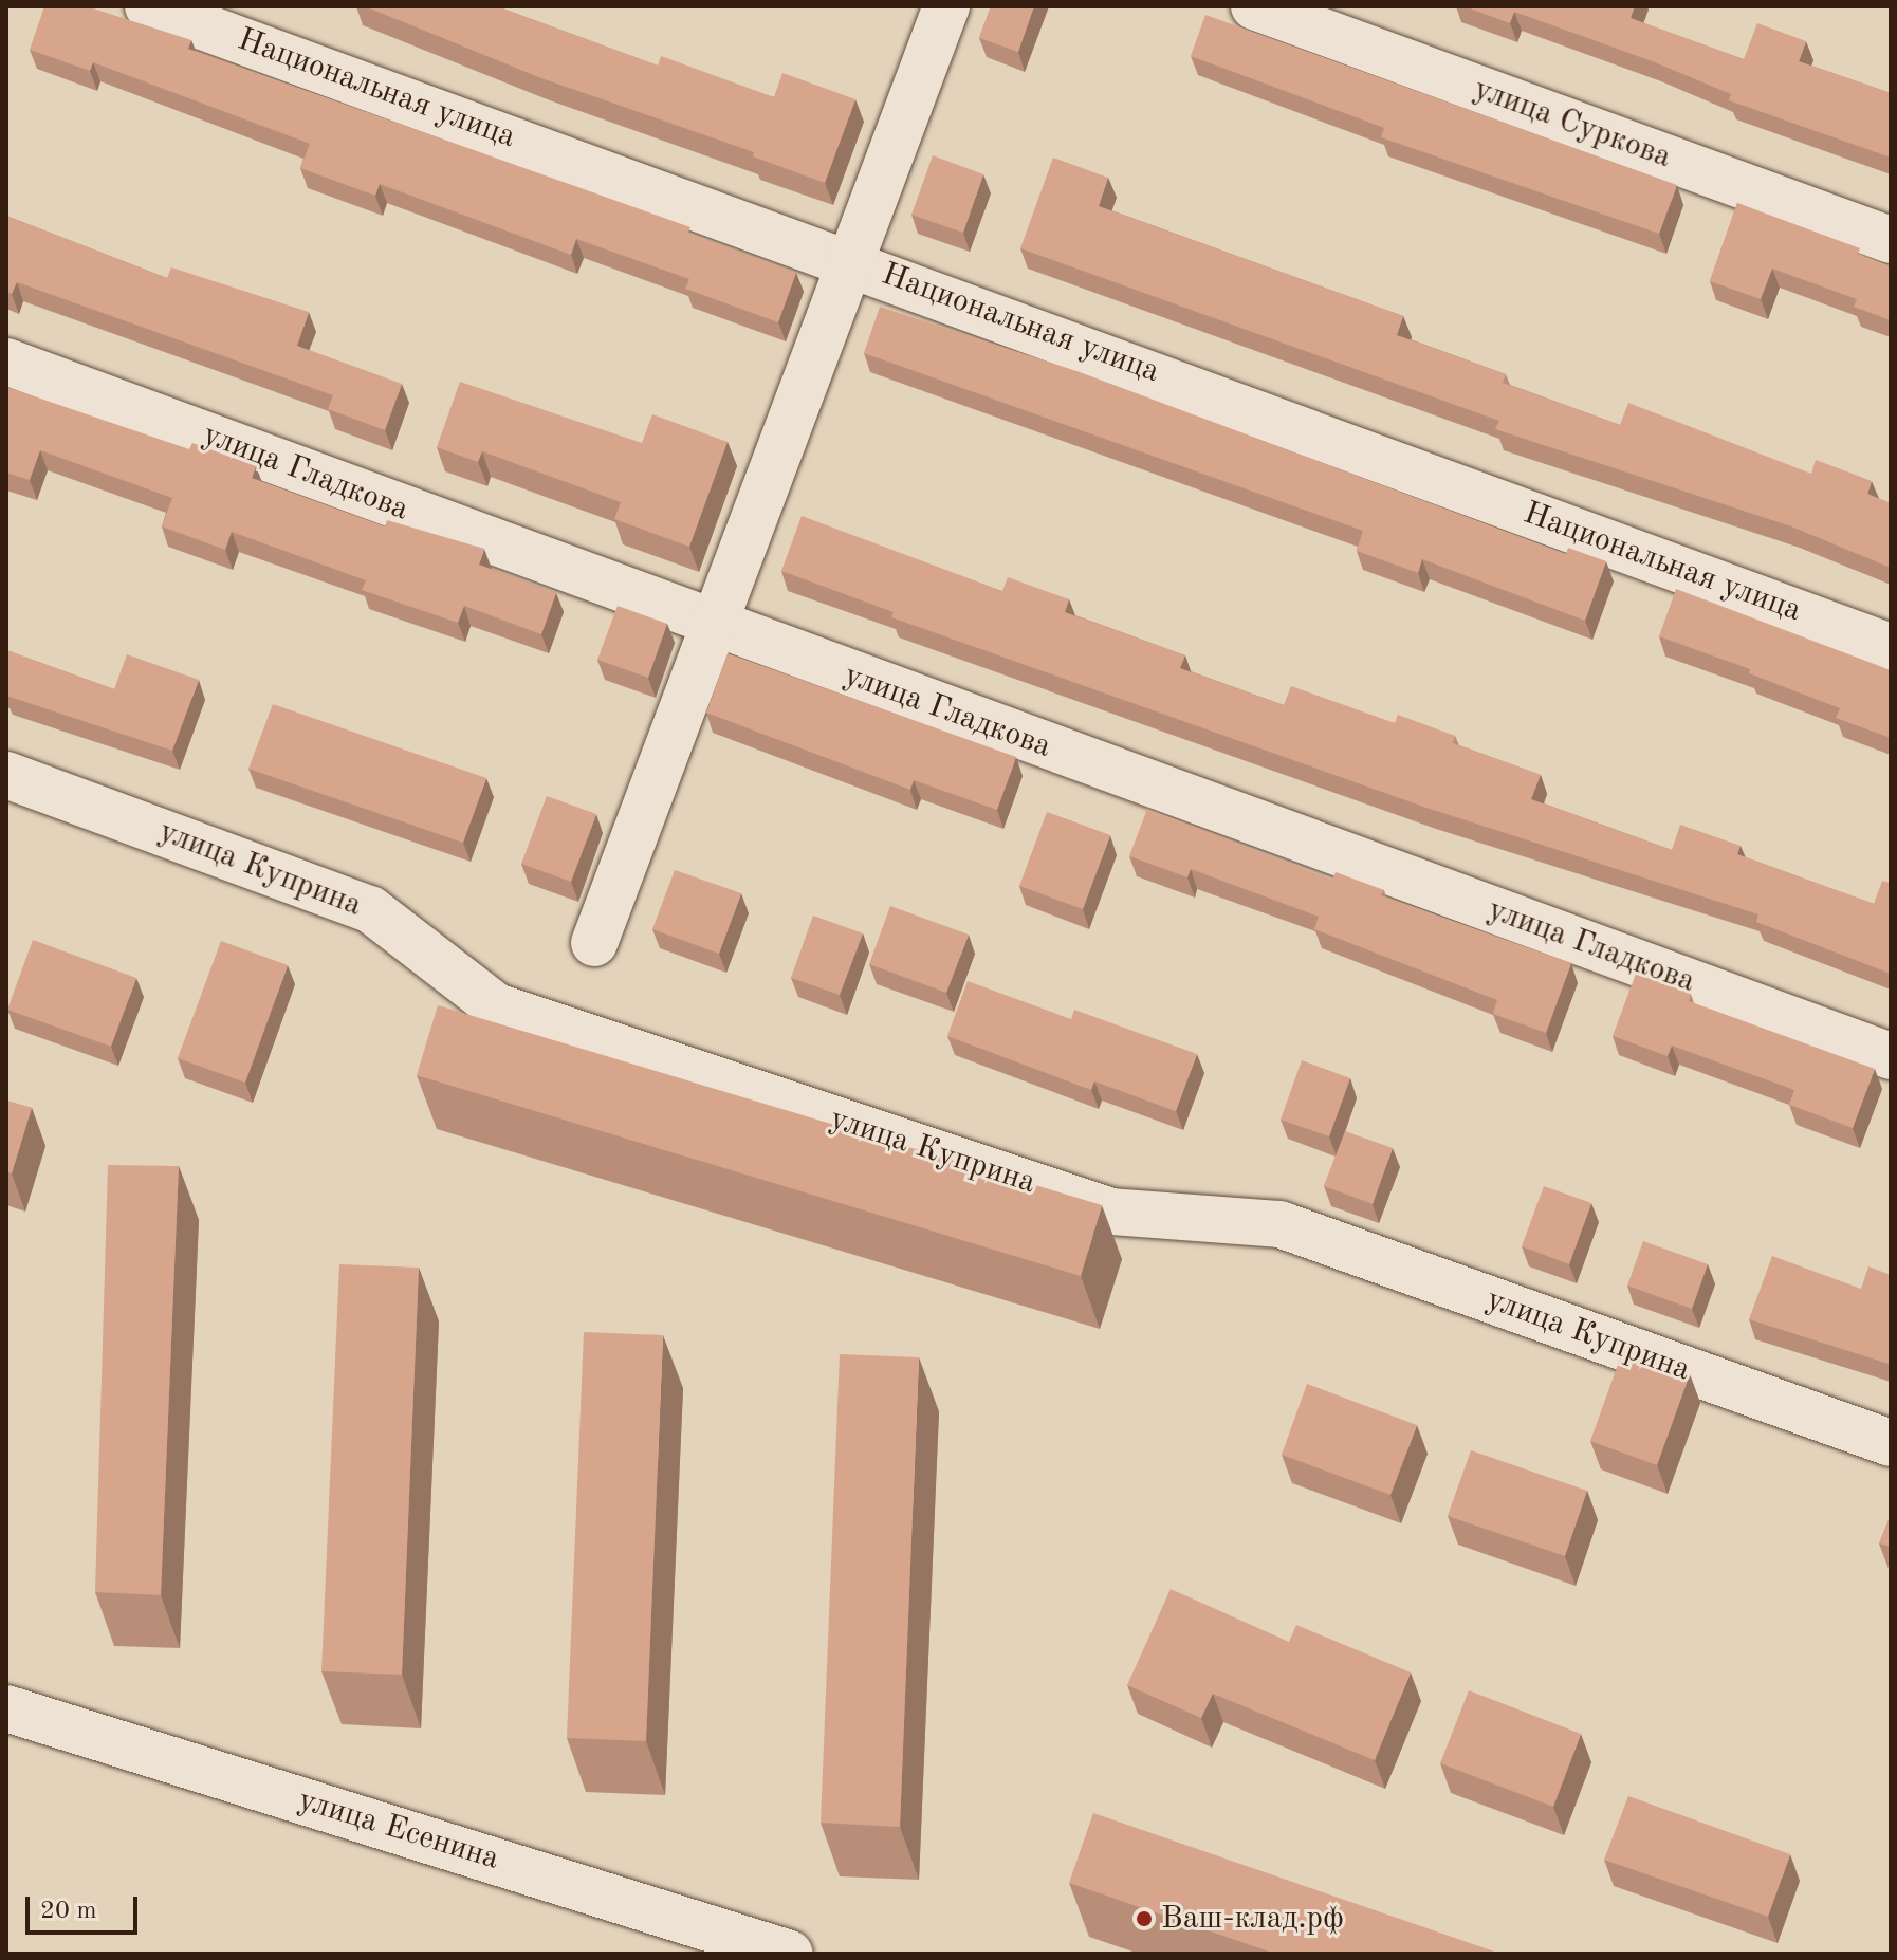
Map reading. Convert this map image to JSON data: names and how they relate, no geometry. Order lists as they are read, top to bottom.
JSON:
{
  "streets": {
    "street": [
      "Национальная улица",
      "улица Суркова",
      "улица Гладкова",
      "улица Куприна",
      "улица Есенина"
    ]
  },
  "places": ["Ваш-клад.рф"],
  "scale_bar": "20 m"
}
